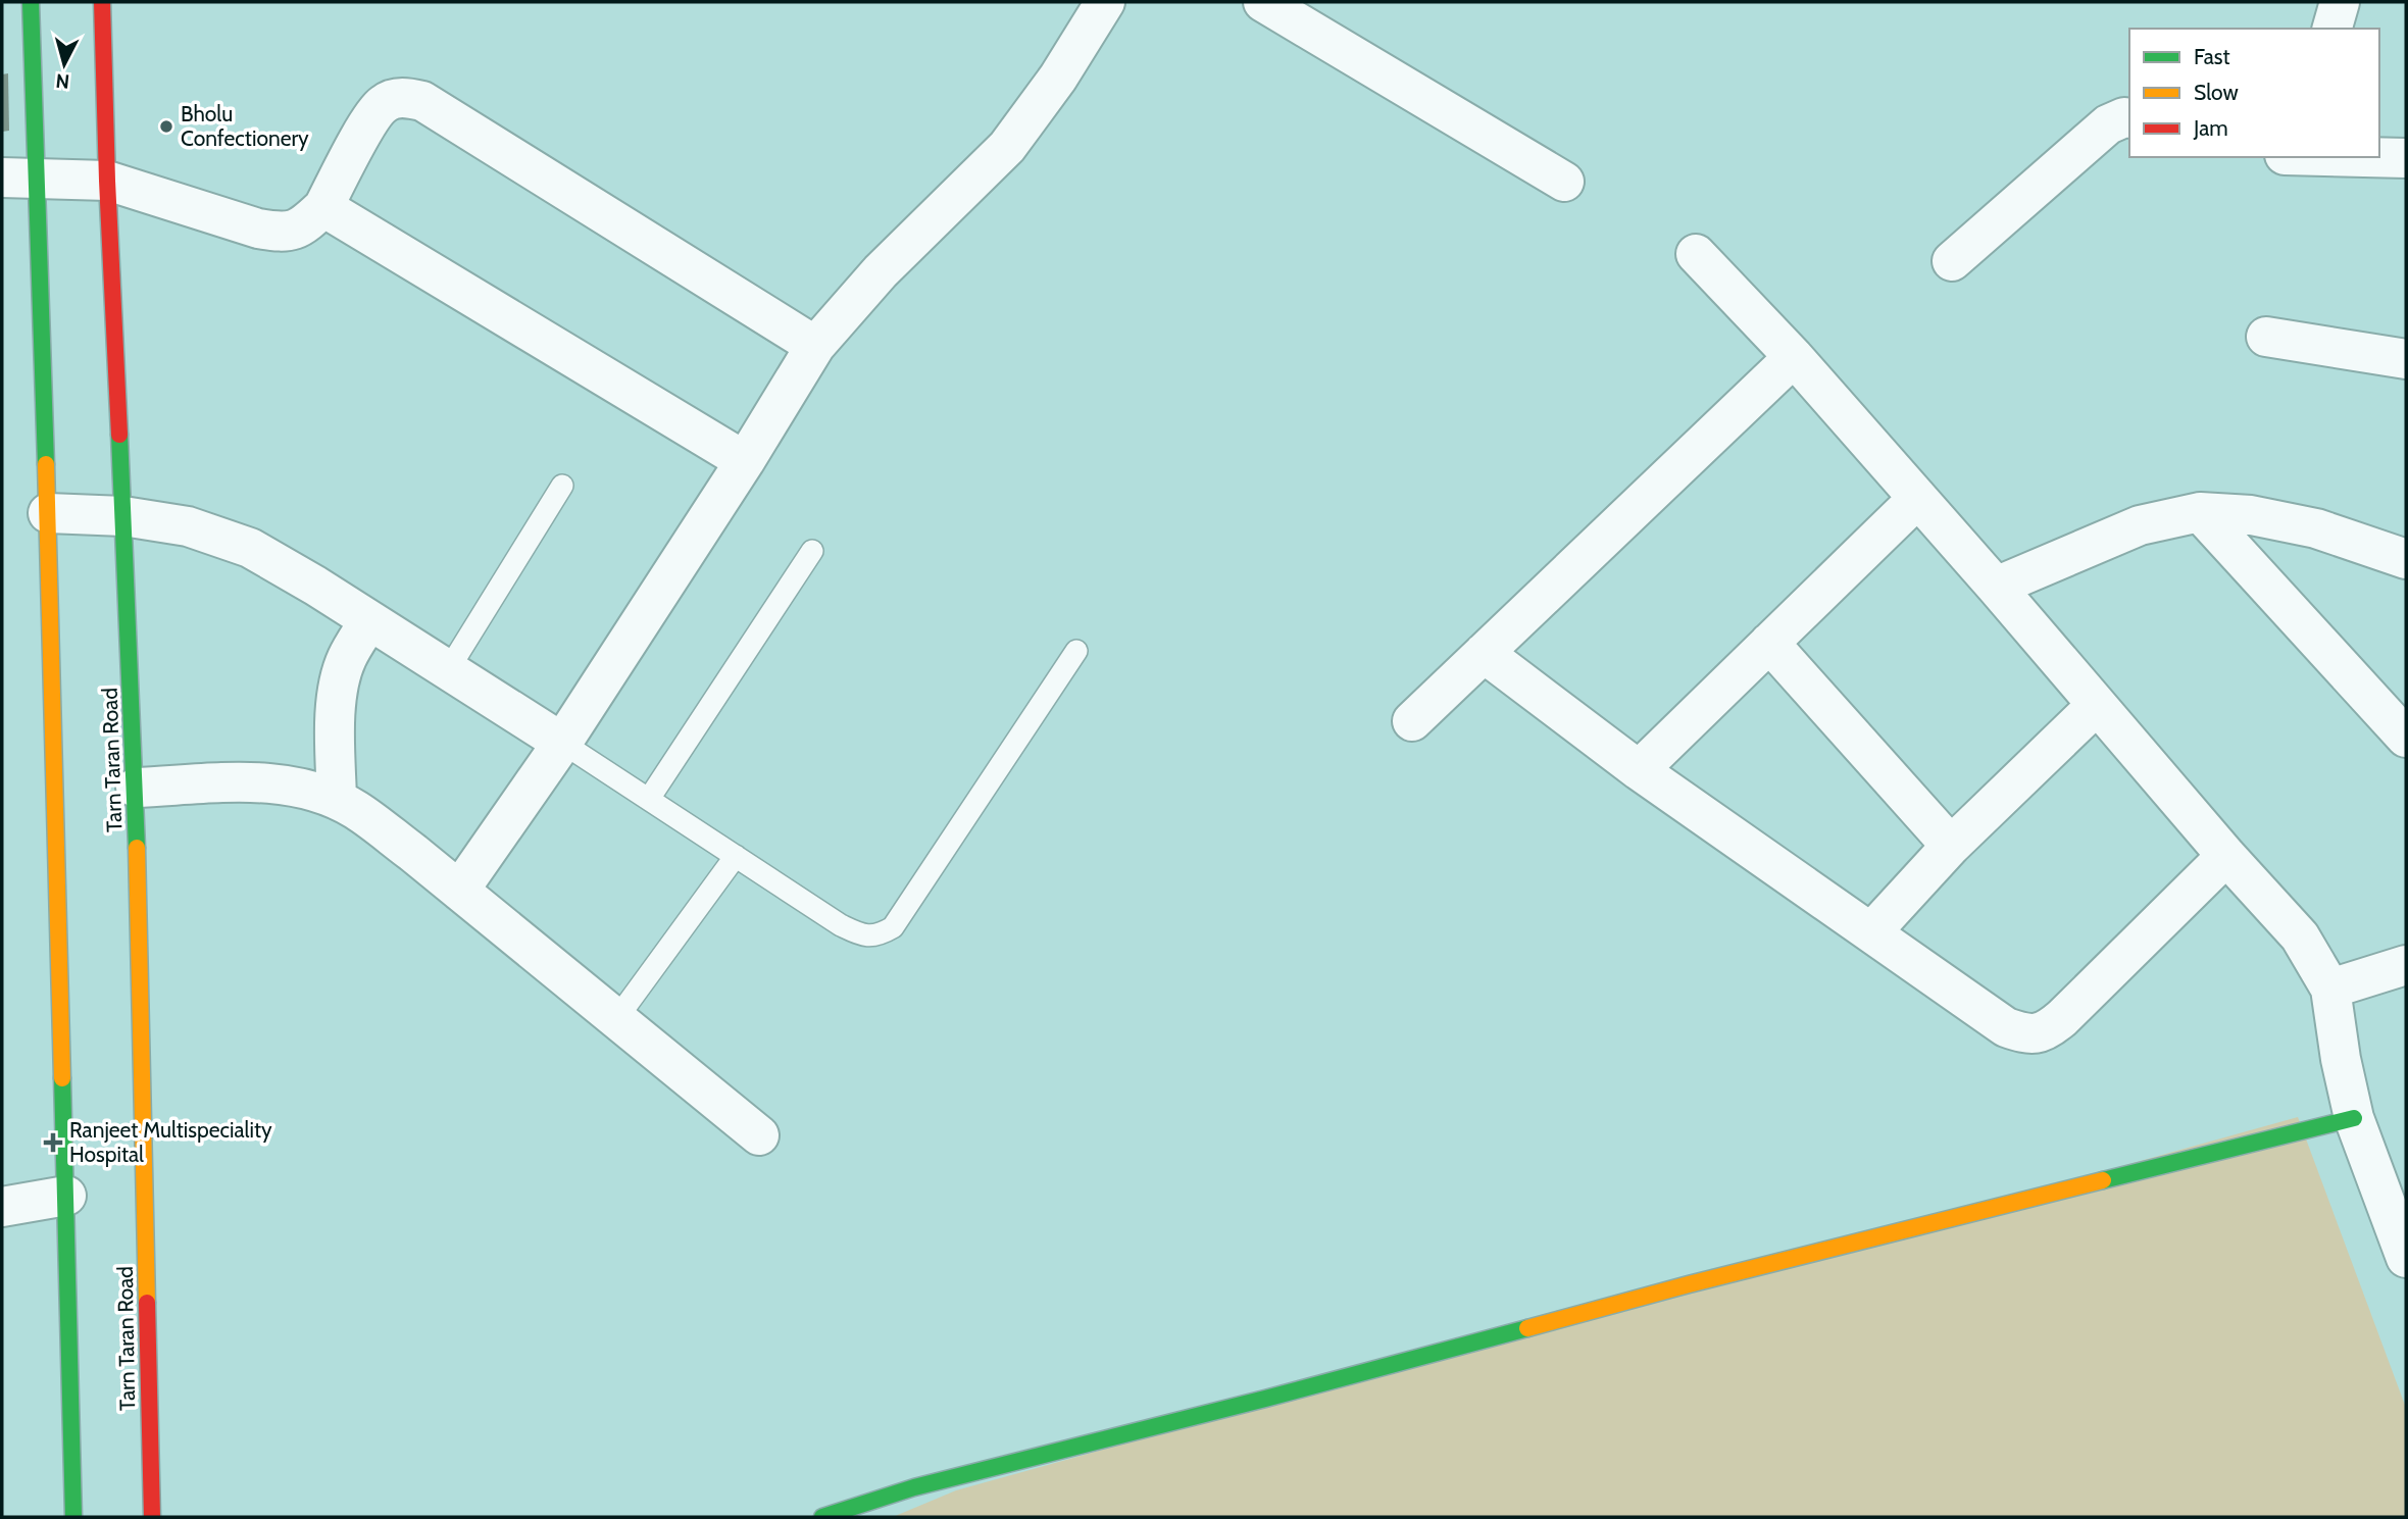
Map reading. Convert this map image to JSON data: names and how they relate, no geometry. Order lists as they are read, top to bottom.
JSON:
{
  "streets": {
    "main road": ["Tarn Taran Road"]
  },
  "places": {
    "other": ["Bholu Confectionery"],
    "health": ["Ranjeet Multispeciality Hospital"]
  },
  "legend": ["Fast", "Slow", "Jam"],
  "north": "bottom"
}
